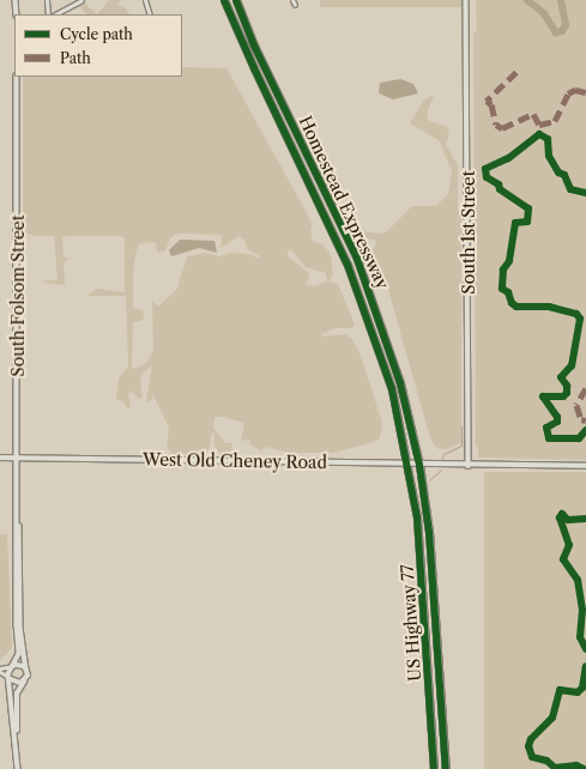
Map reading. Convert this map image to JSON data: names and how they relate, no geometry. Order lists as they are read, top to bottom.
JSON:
{
  "streets": {
    "highway": ["Homestead Expressway", "US Highway 77"],
    "street": ["South 1st Street", "South Folsom Street", "West Old Cheney Road"]
  },
  "crossings": [
    ["Homestead Expressway", "West Old Cheney Road"],
    ["Homestead Expressway", "US Highway 77"],
    ["South 1st Street", "West Old Cheney Road"],
    ["South Folsom Street", "West Old Cheney Road"]
  ],
  "legend": ["Cycle path", "Path"]
}
